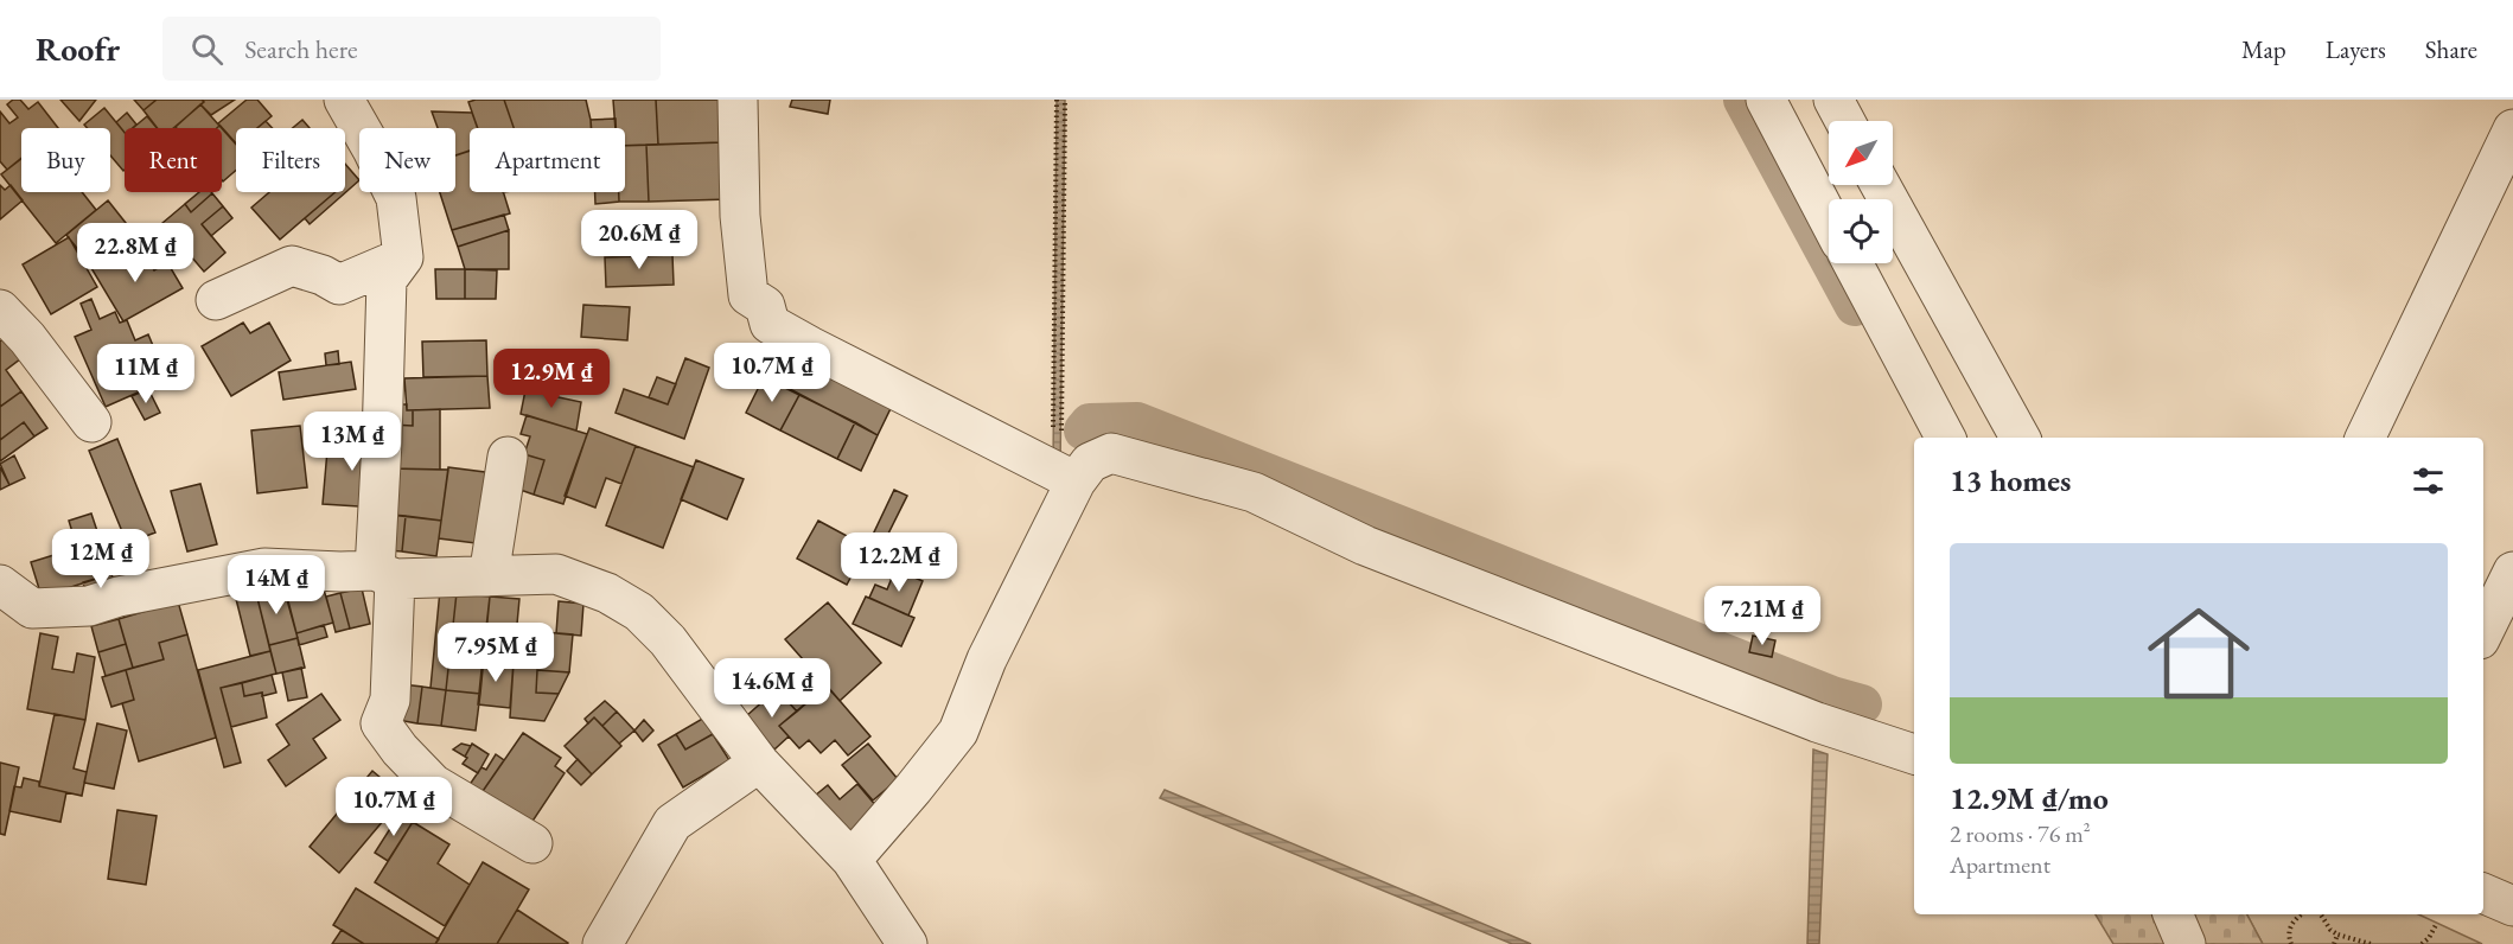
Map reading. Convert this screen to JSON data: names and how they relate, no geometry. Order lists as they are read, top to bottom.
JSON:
{
  "north": "bottom left",
  "page": {
    "header": "Roofr",
    "search": "Search here",
    "nav": ["Map", "Layers", "Share"],
    "chip": [
      "Buy",
      "Rent",
      "Filters",
      "New",
      "Apartment"
    ],
    "price": [
      "20.6M ₫",
      "22.8M ₫",
      "10.7M ₫",
      "11M ₫",
      "12.9M ₫",
      "13M ₫",
      "12M ₫",
      "12.2M ₫",
      "14M ₫",
      "7.21M ₫",
      "7.95M ₫",
      "14.6M ₫",
      "10.7M ₫"
    ],
    "heading": "13 homes",
    "list": [
      {
        "name": "12.9M ₫/mo",
        "note": "2 rooms · 76 m² · Apartment"
      }
    ]
  }
}
